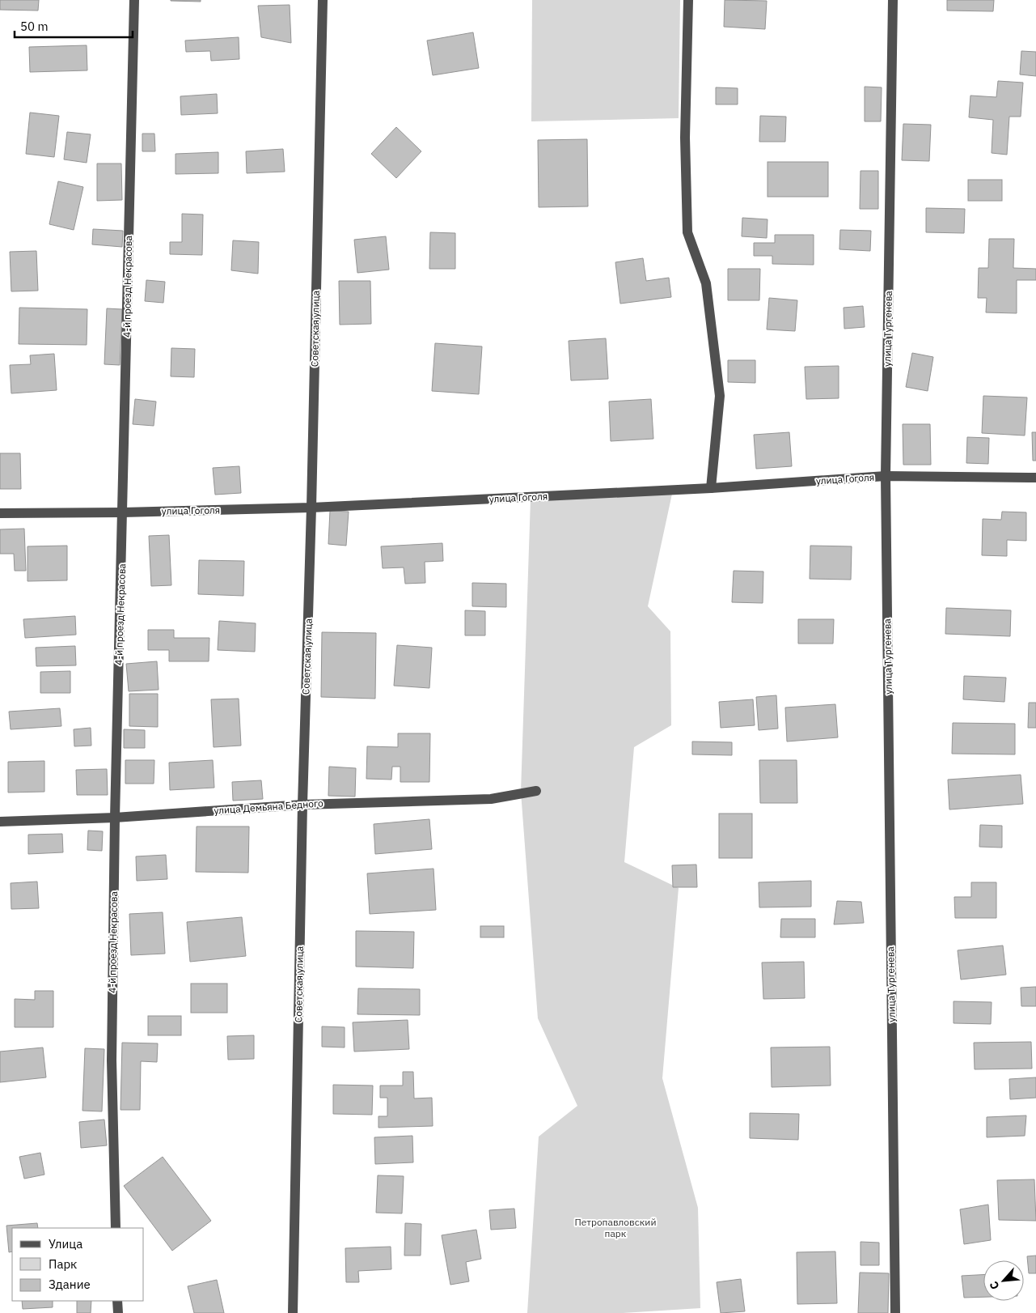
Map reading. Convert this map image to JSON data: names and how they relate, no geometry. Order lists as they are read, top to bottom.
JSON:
{
  "streets": {
    "street": [
      "4-й проезд Некрасова",
      "Советская улица",
      "улица Тургенева",
      "улица Гоголя",
      "улица Демьяна Бедного"
    ]
  },
  "crossings": [
    ["4-й проезд Некрасова", "улица Гоголя"],
    ["4-й проезд Некрасова", "улица Демьяна Бедного"],
    ["Советская улица", "улица Гоголя"],
    ["Советская улица", "улица Демьяна Бедного"],
    ["улица Тургенева", "улица Гоголя"]
  ],
  "parks": ["Петропавловский парк"],
  "legend": ["Улица", "Парк", "Здание"],
  "scale_bar": "50 m",
  "north": "bottom left"
}
